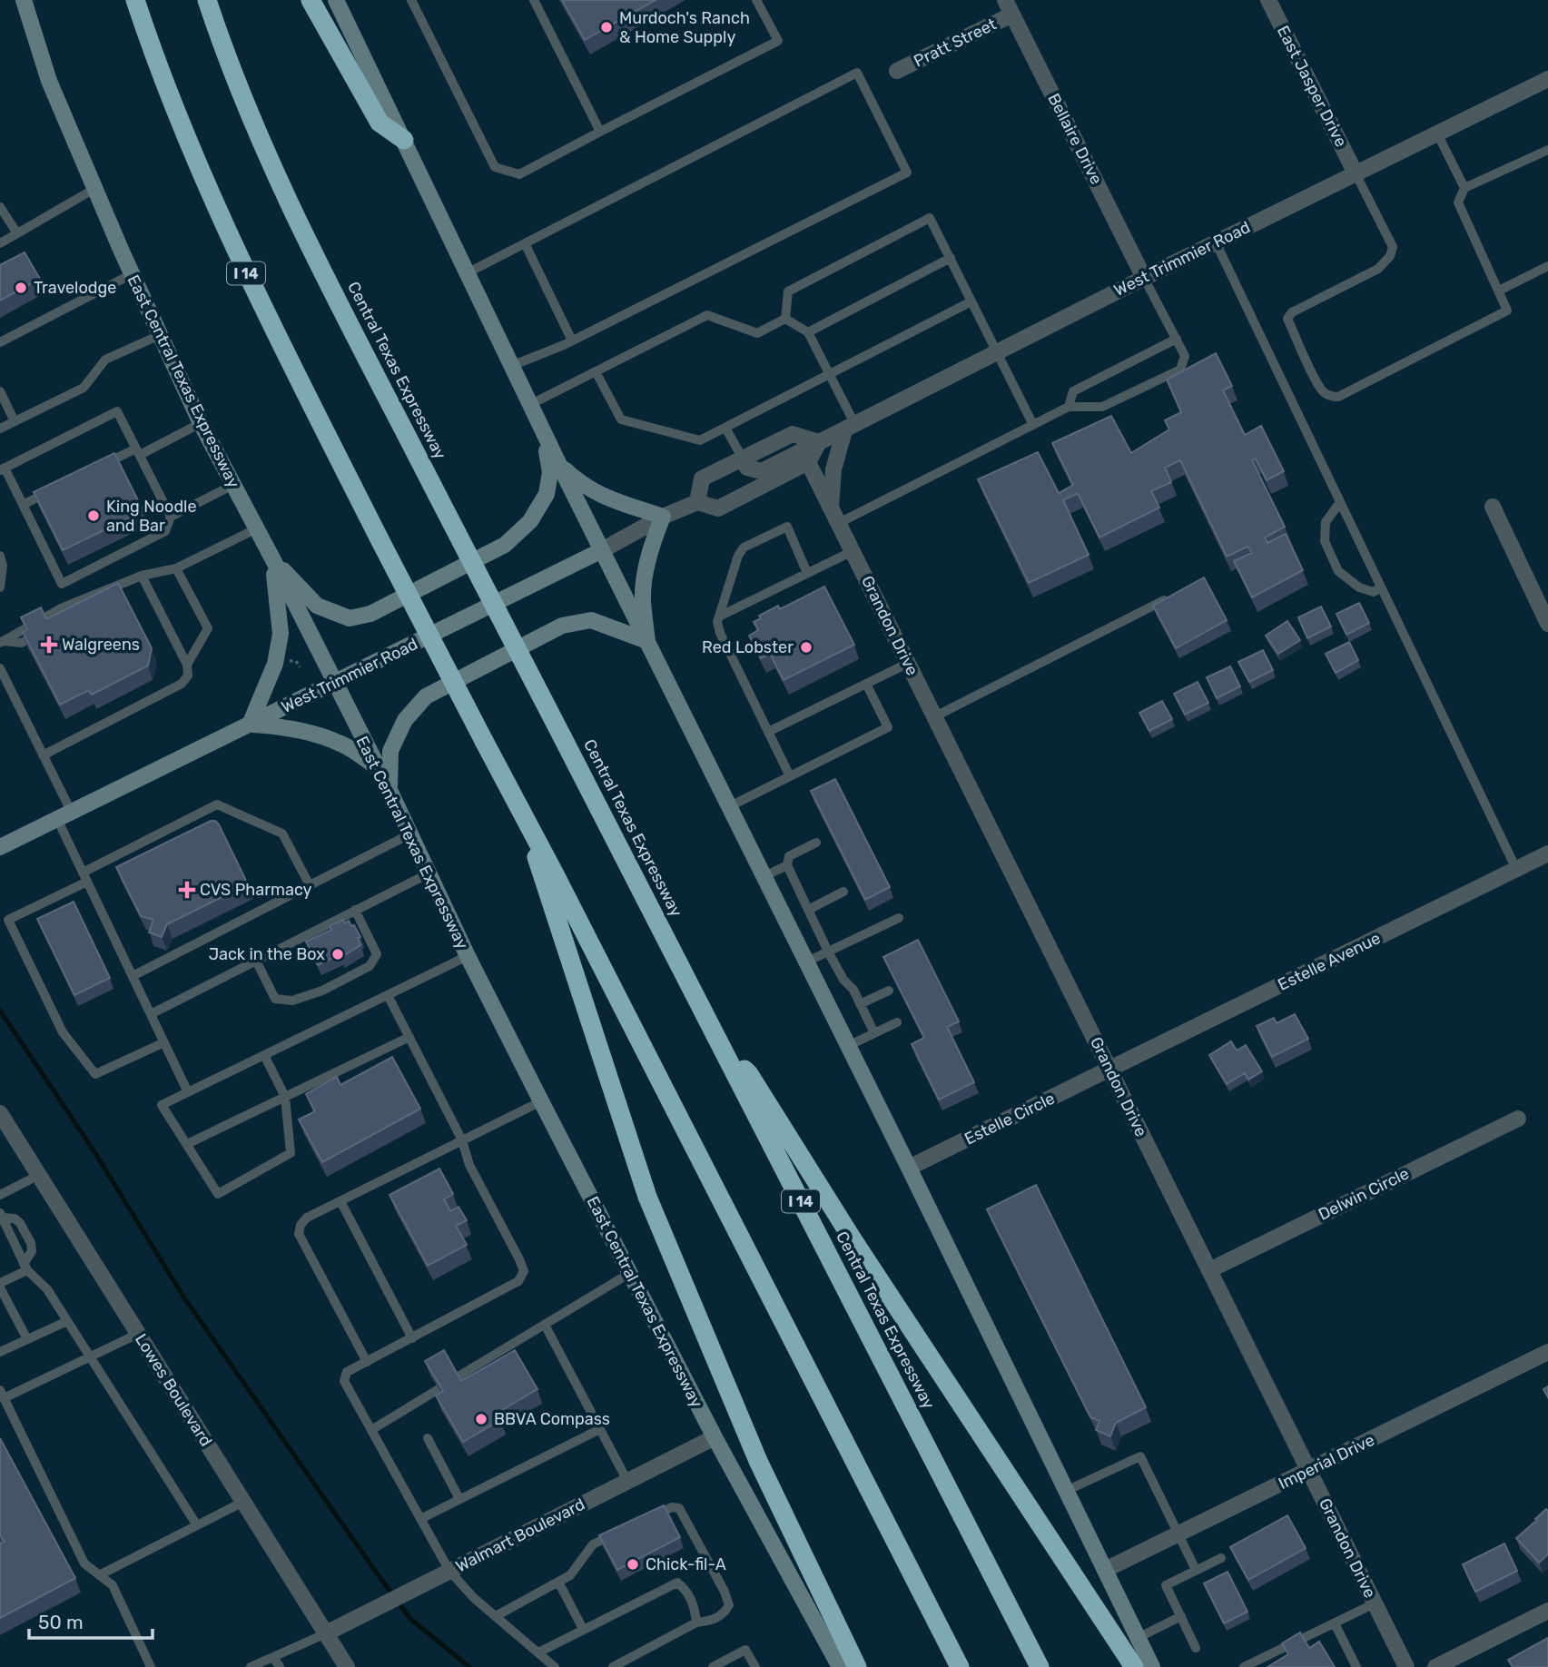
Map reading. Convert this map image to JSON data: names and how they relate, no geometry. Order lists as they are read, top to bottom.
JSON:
{
  "streets": {
    "highway": ["I 14", "Central Texas Expressway"],
    "main road": ["West Trimmier Road", "East Central Texas Expressway"],
    "street": [
      "Pratt Street",
      "East Jasper Drive",
      "Bellaire Drive",
      "Grandon Drive",
      "Estelle Avenue",
      "Estelle Circle",
      "Delwin Circle",
      "Lowes Boulevard",
      "Imperial Drive",
      "Walmart Boulevard"
    ]
  },
  "crossings": [
    ["Pratt Street", "Bellaire Drive"],
    ["East Jasper Drive", "West Trimmier Road"],
    ["Bellaire Drive", "West Trimmier Road"],
    ["West Trimmier Road", "East Central Texas Expressway"],
    ["West Trimmier Road", "Grandon Drive"],
    ["East Central Texas Expressway", "Walmart Boulevard"],
    ["Grandon Drive", "Estelle Avenue"],
    ["Grandon Drive", "Estelle Circle"],
    ["Grandon Drive", "Delwin Circle"],
    ["Grandon Drive", "Imperial Drive"],
    ["Estelle Avenue", "Estelle Circle"],
    ["Lowes Boulevard", "Walmart Boulevard"]
  ],
  "places": {
    "other": [
      "Murdoch's Ranch & Home Supply",
      "Travelodge",
      "King Noodle and Bar",
      "Red Lobster",
      "Jack in the Box",
      "BBVA Compass",
      "Chick-fil-A"
    ],
    "health": ["Walgreens", "CVS Pharmacy"]
  },
  "scale_bar": "50 m"
}
